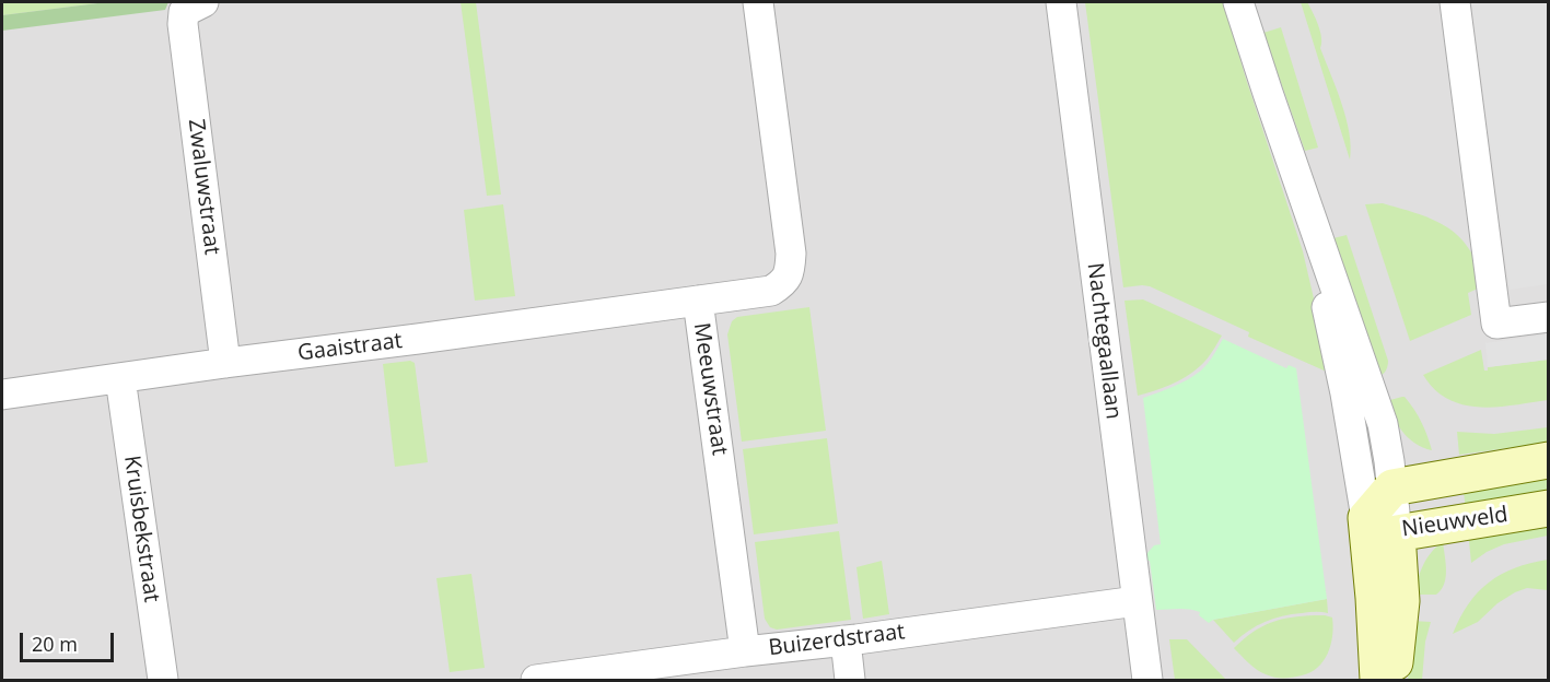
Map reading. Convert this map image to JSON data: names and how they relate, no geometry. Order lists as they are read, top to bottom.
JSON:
{
  "streets": {
    "street": [
      "Zwaluwstraat",
      "Nachtegaallaan",
      "Gaaistraat",
      "Meeuwstraat",
      "Nieuwveld",
      "Kruisbekstraat",
      "Buizerdstraat"
    ]
  },
  "crossings": [
    ["Zwaluwstraat", "Gaaistraat"],
    ["Nachtegaallaan", "Buizerdstraat"],
    ["Gaaistraat", "Meeuwstraat"],
    ["Gaaistraat", "Kruisbekstraat"],
    ["Meeuwstraat", "Buizerdstraat"]
  ],
  "scale_bar": "20 m"
}
